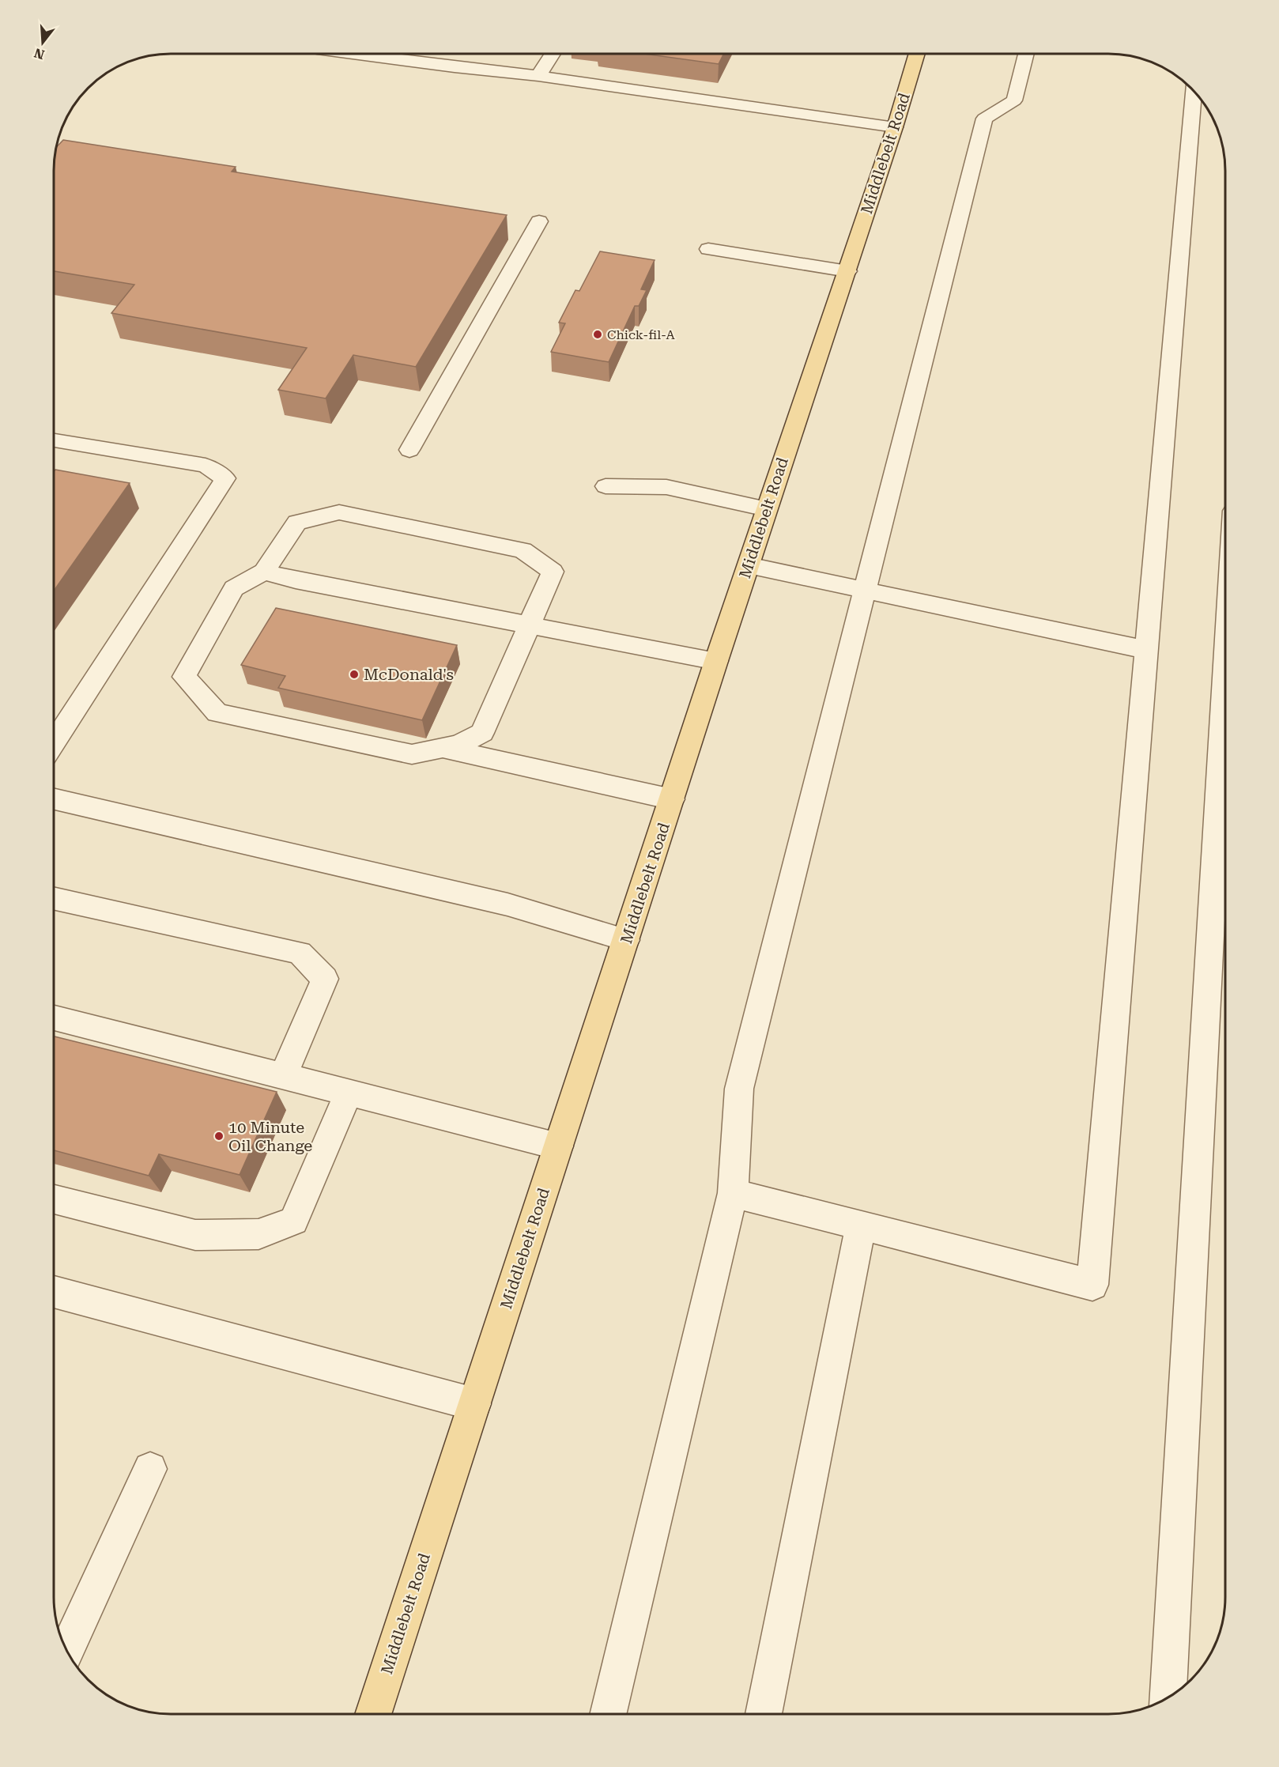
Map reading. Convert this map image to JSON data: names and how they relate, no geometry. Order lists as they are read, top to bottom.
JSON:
{
  "streets": {
    "main road": ["Middlebelt Road"]
  },
  "places": ["Chick-fil-A", "McDonald's", "10 Minute Oil Change"],
  "north": "bottom"
}
